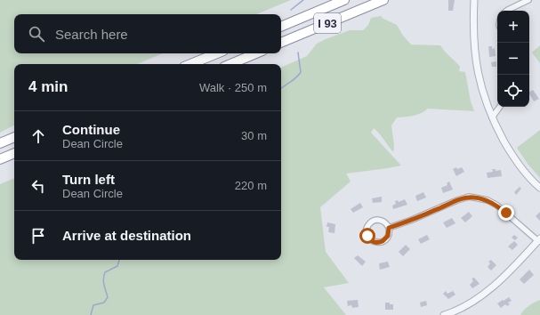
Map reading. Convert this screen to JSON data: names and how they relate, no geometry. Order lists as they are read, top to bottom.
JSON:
{
  "streets": {
    "highway": ["I 93"]
  },
  "page": {
    "map_buttons": ["+", "−"],
    "search": "Search here",
    "heading": ["4 min", "Walk · 250 m"],
    "list": [
      ["Continue", "Dean Circle", "30 m"],
      ["Turn left", "Dean Circle", "220 m"],
      "Arrive at destination"
    ]
  }
}
